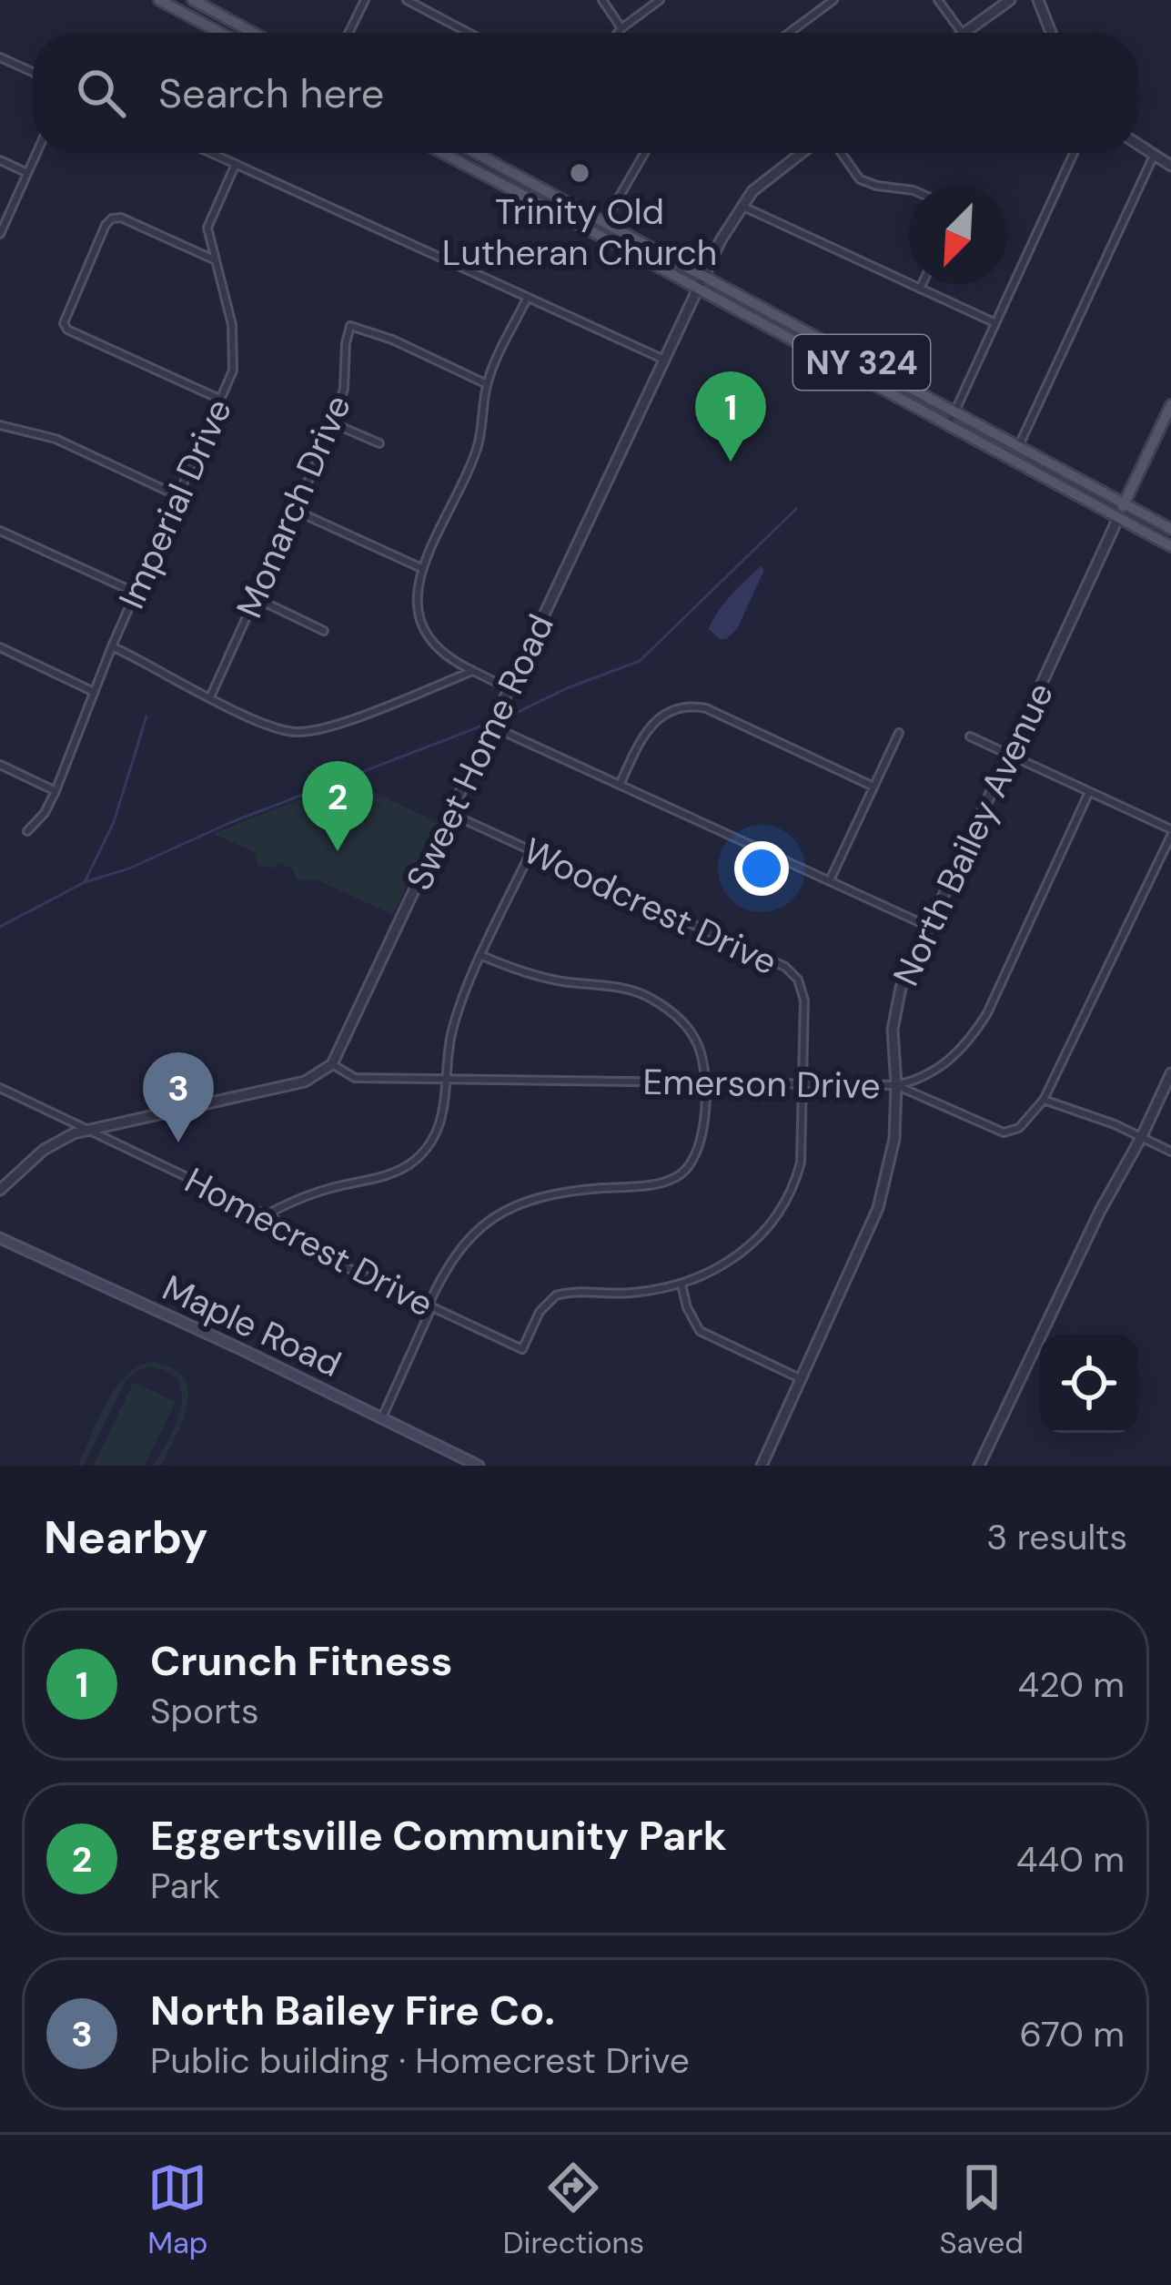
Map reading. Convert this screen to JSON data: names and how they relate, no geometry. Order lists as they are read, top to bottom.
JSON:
{
  "streets": {
    "main road": ["NY 324", "Maple Road"],
    "street": [
      "Imperial Drive",
      "Monarch Drive",
      "Sweet Home Road",
      "North Bailey Avenue",
      "Woodcrest Drive",
      "Emerson Drive",
      "Homecrest Drive"
    ]
  },
  "crossings": [
    ["NY 324", "Sweet Home Road"],
    ["NY 324", "North Bailey Avenue"],
    ["Sweet Home Road", "Woodcrest Drive"],
    ["Sweet Home Road", "Emerson Drive"],
    ["North Bailey Avenue", "Emerson Drive"],
    ["Woodcrest Drive", "Emerson Drive"],
    ["Woodcrest Drive", "Homecrest Drive"]
  ],
  "places": ["Trinity Old Lutheran Church"],
  "north": "bottom left",
  "page": {
    "search": "Search here",
    "pins": ["1", "2", "3"],
    "heading": ["Nearby", "3 results"],
    "list": [
      {
        "mark": "1",
        "name": "Crunch Fitness",
        "note": "Sports",
        "value": "420 m"
      },
      {
        "mark": "2",
        "name": "Eggertsville Community Park",
        "note": "Park",
        "value": "440 m"
      },
      {
        "mark": "3",
        "name": "North Bailey Fire Co.",
        "note": "Public building · Homecrest Drive",
        "value": "670 m"
      }
    ],
    "nav": ["Map", "Directions", "Saved"]
  }
}
